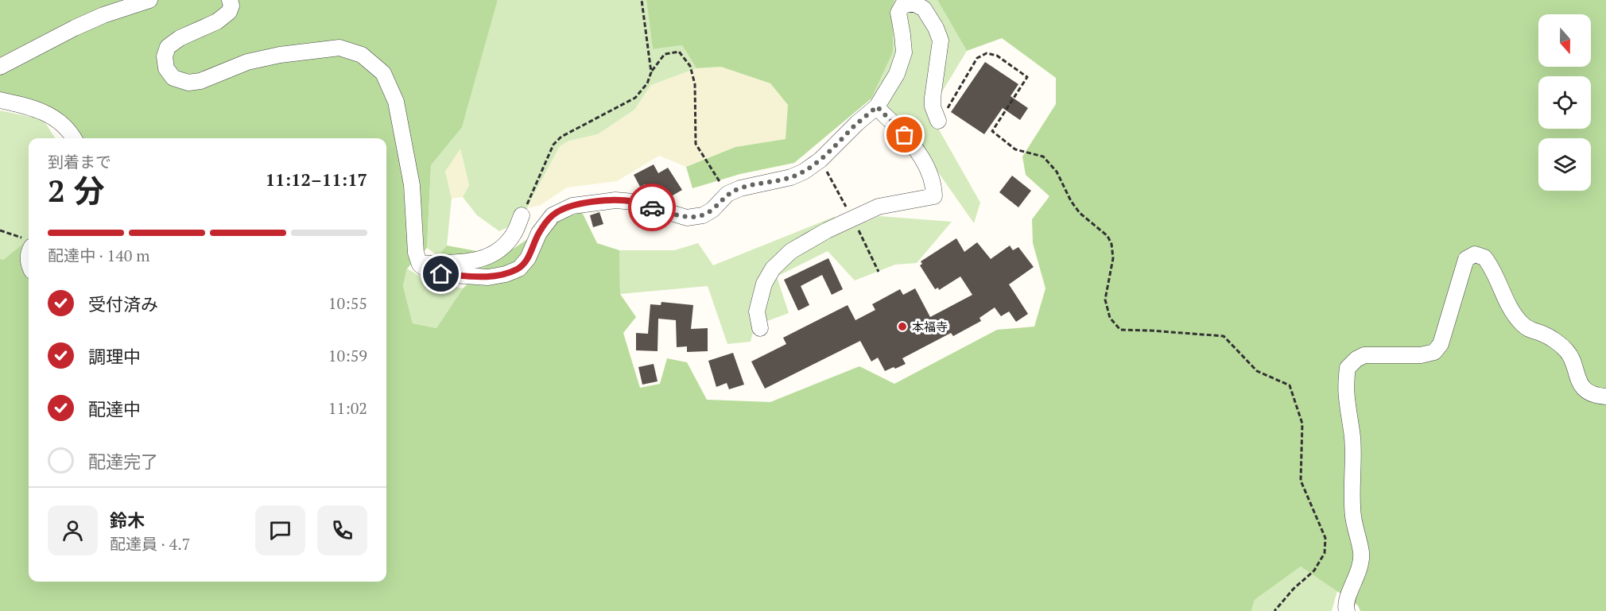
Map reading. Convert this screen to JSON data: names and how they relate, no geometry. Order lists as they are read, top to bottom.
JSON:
{
  "places": ["本福寺"],
  "north": "bottom",
  "page": {
    "heading": ["2 分", "到着まで", "11:12–11:17"],
    "panel": ["鈴木", "配達員 · 4.7"],
    "bar": "配達中 · 140 m",
    "list": [
      ["受付済み", "10:55"],
      ["調理中", "10:59"],
      ["配達中", "11:02"],
      "配達完了"
    ]
  }
}
